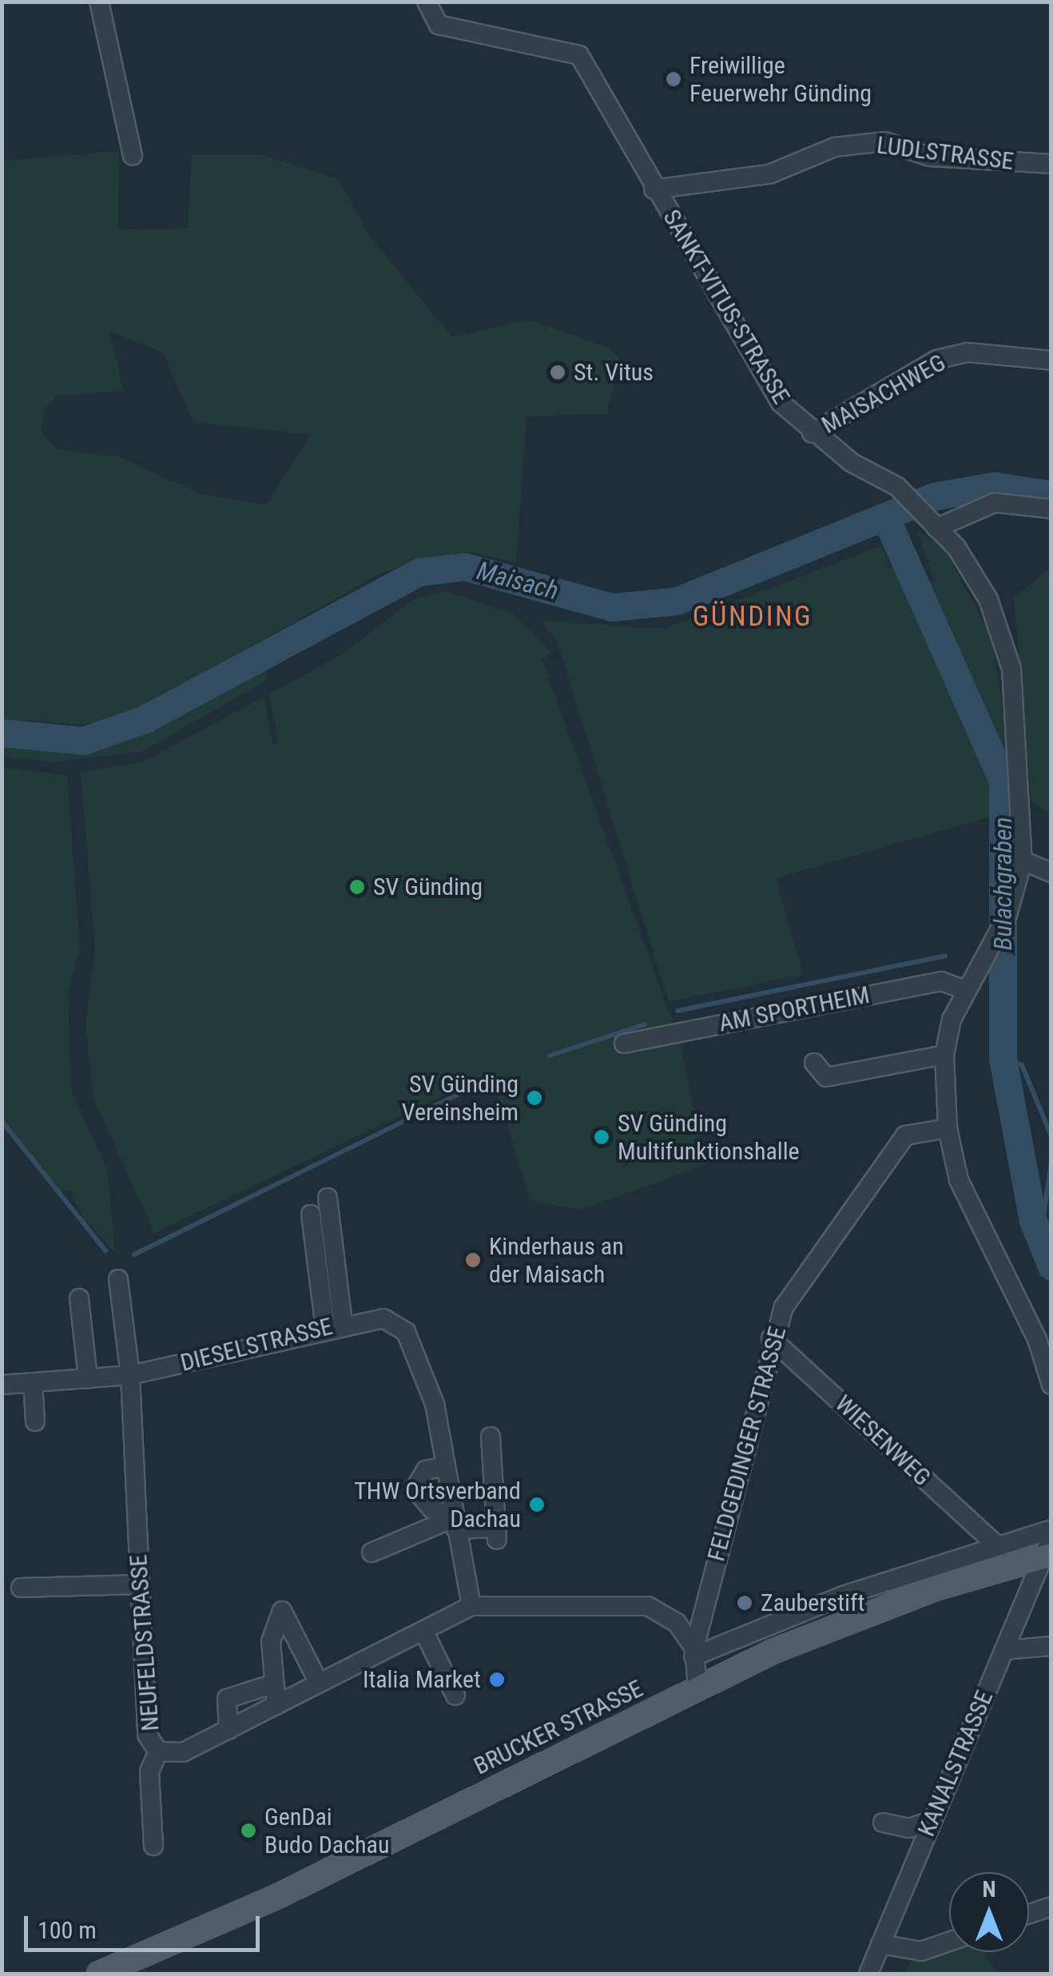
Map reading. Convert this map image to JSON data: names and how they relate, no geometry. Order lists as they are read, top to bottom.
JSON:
{
  "streets": {
    "main road": ["BRUCKER STRASSE"],
    "street": [
      "LUDLSTRASSE",
      "SANKT-VITUS-STRASSE",
      "MAISACHWEG",
      "AM SPORTHEIM",
      "DIESELSTRASSE",
      "WIESENWEG",
      "FELDGEDINGER STRASSE",
      "NEUFELDSTRASSE",
      "KANALSTRASSE"
    ]
  },
  "crossings": [
    ["LUDLSTRASSE", "SANKT-VITUS-STRASSE"],
    ["SANKT-VITUS-STRASSE", "MAISACHWEG"],
    ["SANKT-VITUS-STRASSE", "AM SPORTHEIM"],
    ["SANKT-VITUS-STRASSE", "FELDGEDINGER STRASSE"],
    ["DIESELSTRASSE", "NEUFELDSTRASSE"],
    ["WIESENWEG", "FELDGEDINGER STRASSE"],
    ["FELDGEDINGER STRASSE", "NEUFELDSTRASSE"],
    ["FELDGEDINGER STRASSE", "BRUCKER STRASSE"],
    ["BRUCKER STRASSE", "KANALSTRASSE"]
  ],
  "districts": ["GÜNDING"],
  "water": ["Maisach", "Bulachgraben"],
  "places": [
    "Freiwillige Feuerwehr Günding",
    "St. Vitus",
    "SV Günding",
    "SV Günding Vereinsheim",
    "SV Günding Multifunktionshalle",
    "Kinderhaus an der Maisach",
    "THW Ortsverband Dachau",
    "Zauberstift",
    "Italia Market",
    "GenDai Budo Dachau"
  ],
  "scale_bar": "100 m",
  "north": "top"
}
